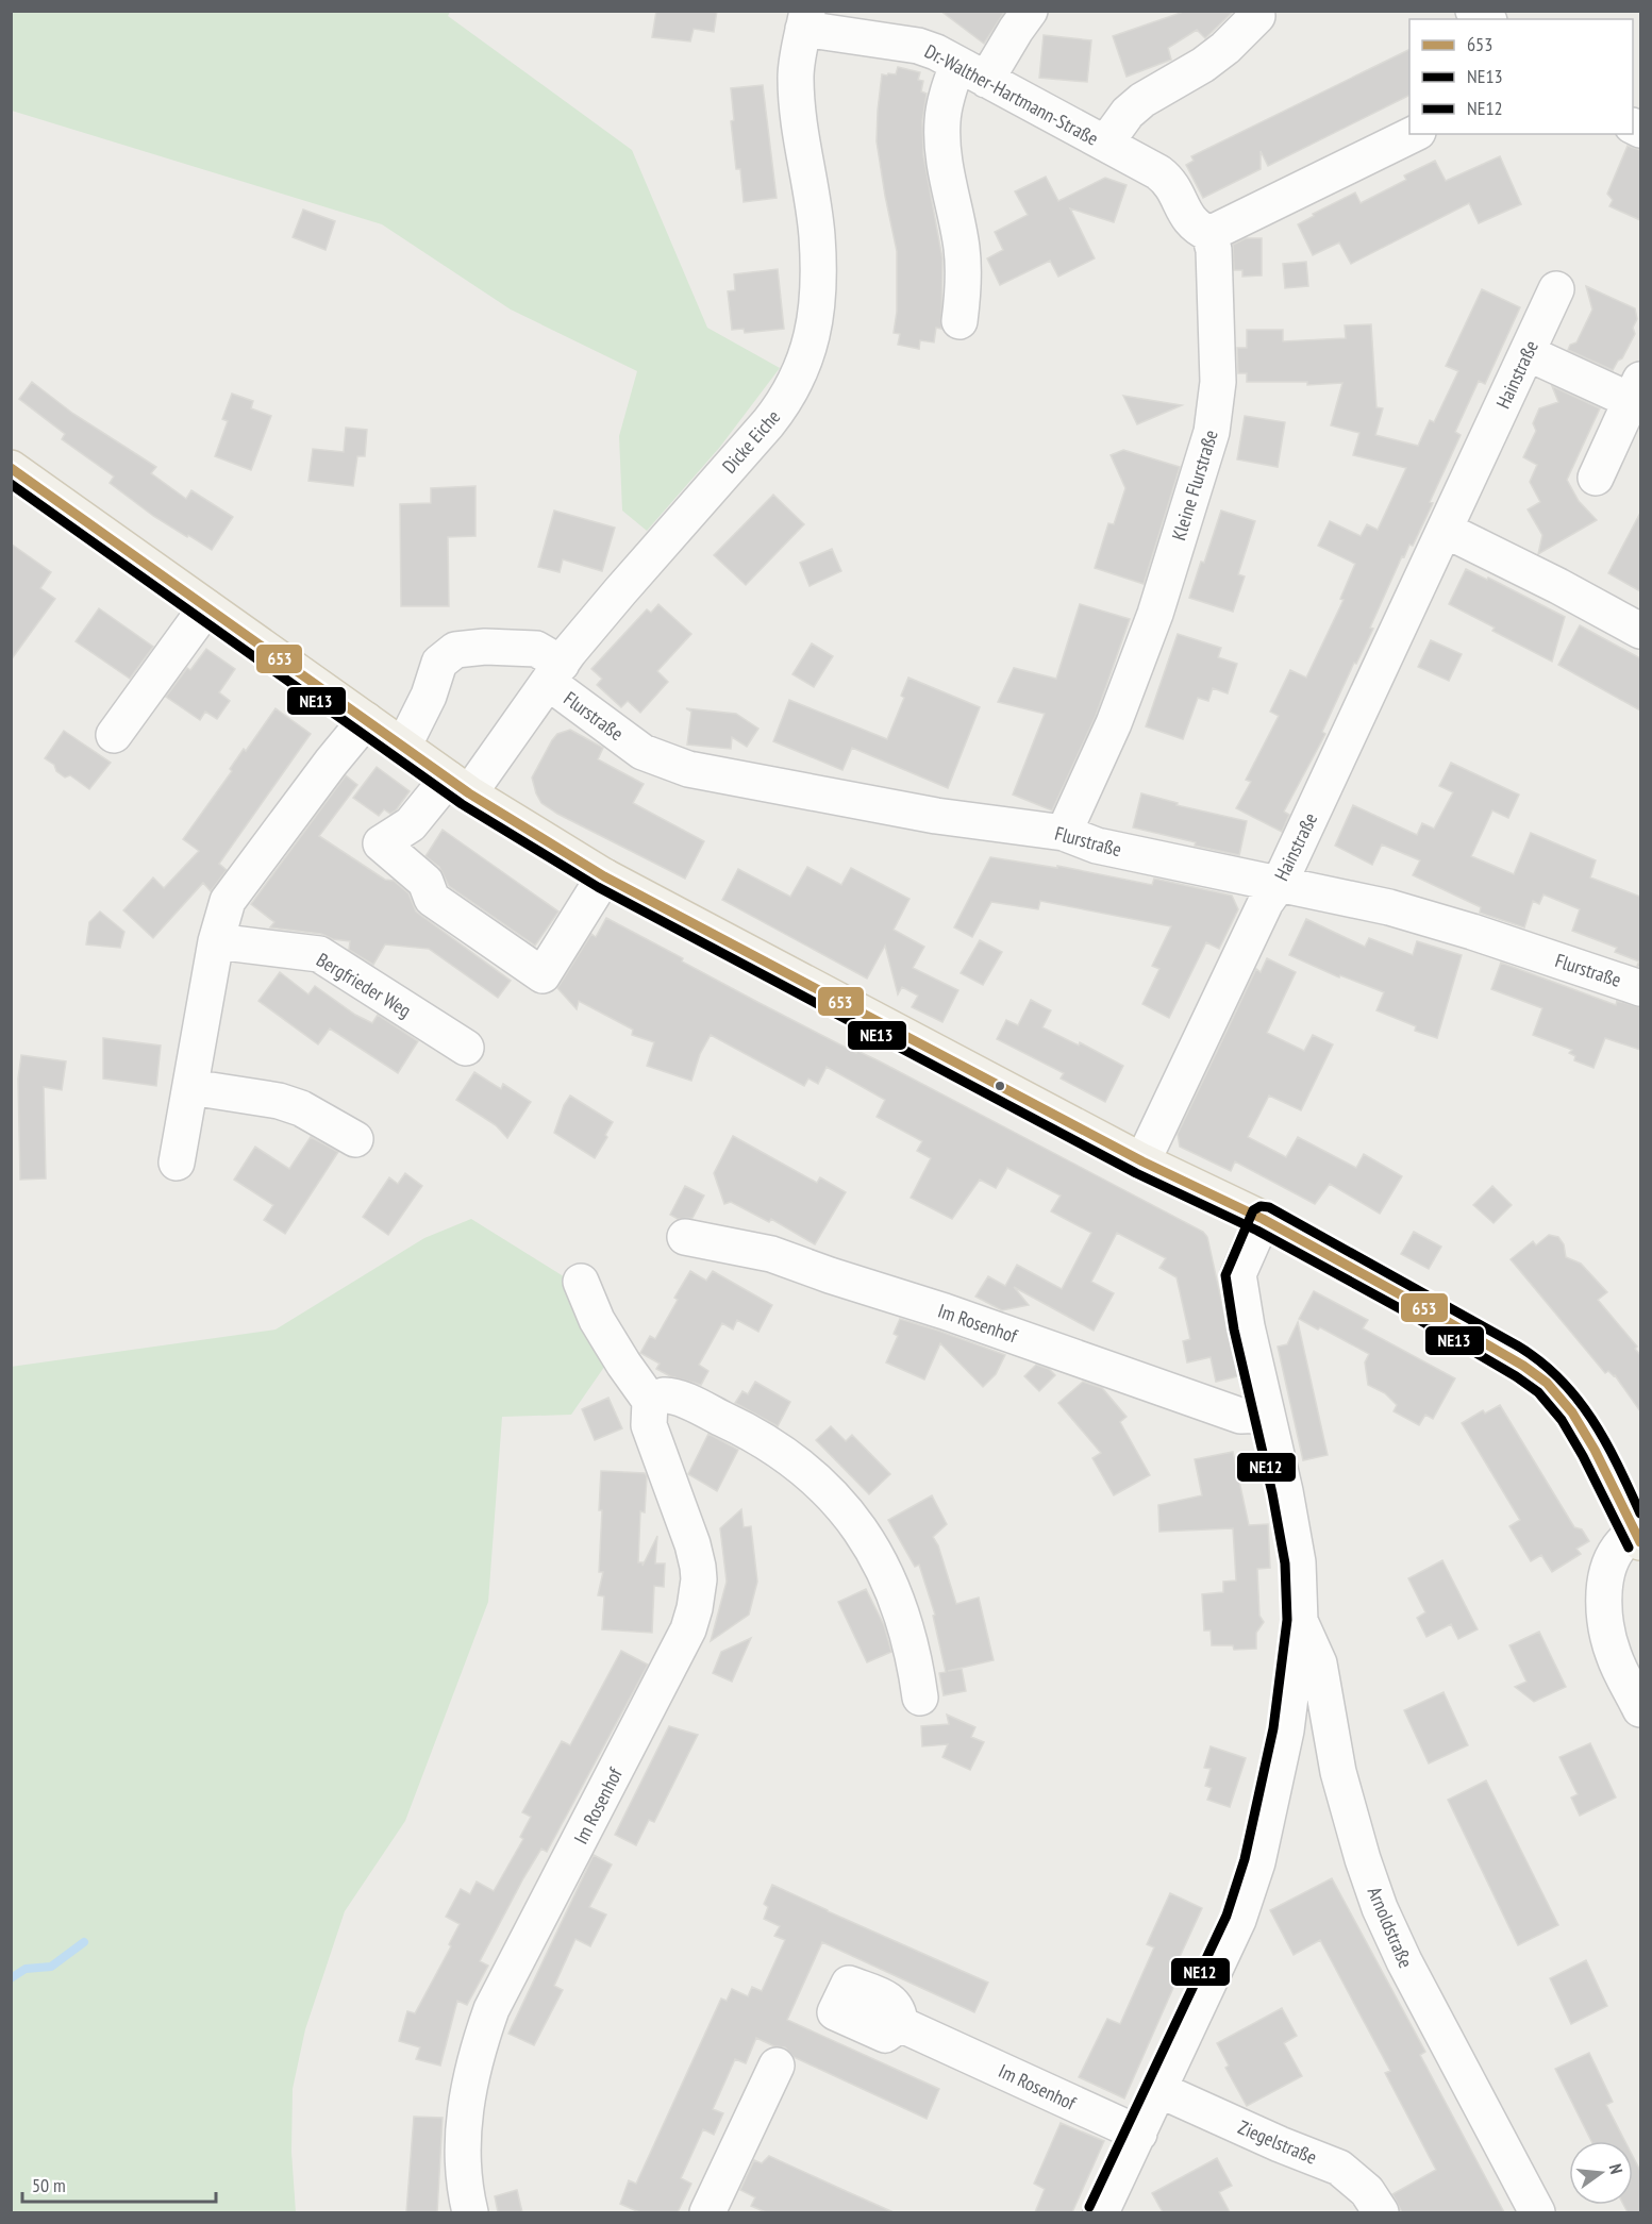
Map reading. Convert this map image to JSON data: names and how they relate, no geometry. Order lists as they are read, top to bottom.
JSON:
{
  "streets": {
    "street": [
      "Dr.-Walther-Hartmann-Straße",
      "Hainstraße",
      "Dicke Eiche",
      "Kleine Flurstraße",
      "Flurstraße",
      "Bergfrieder Weg",
      "Im Rosenhof",
      "Arnoldstraße",
      "Ziegelstraße"
    ]
  },
  "crossings": [
    ["Dr.-Walther-Hartmann-Straße", "Dicke Eiche"],
    ["Dr.-Walther-Hartmann-Straße", "Kleine Flurstraße"],
    ["Hainstraße", "Flurstraße"],
    ["Dicke Eiche", "Flurstraße"],
    ["Kleine Flurstraße", "Flurstraße"]
  ],
  "lines": ["transit line 653", "transit line NE13", "transit line NE12"],
  "legend": ["653", "NE13", "NE12"],
  "scale_bar": "50 m",
  "north": "right"
}
